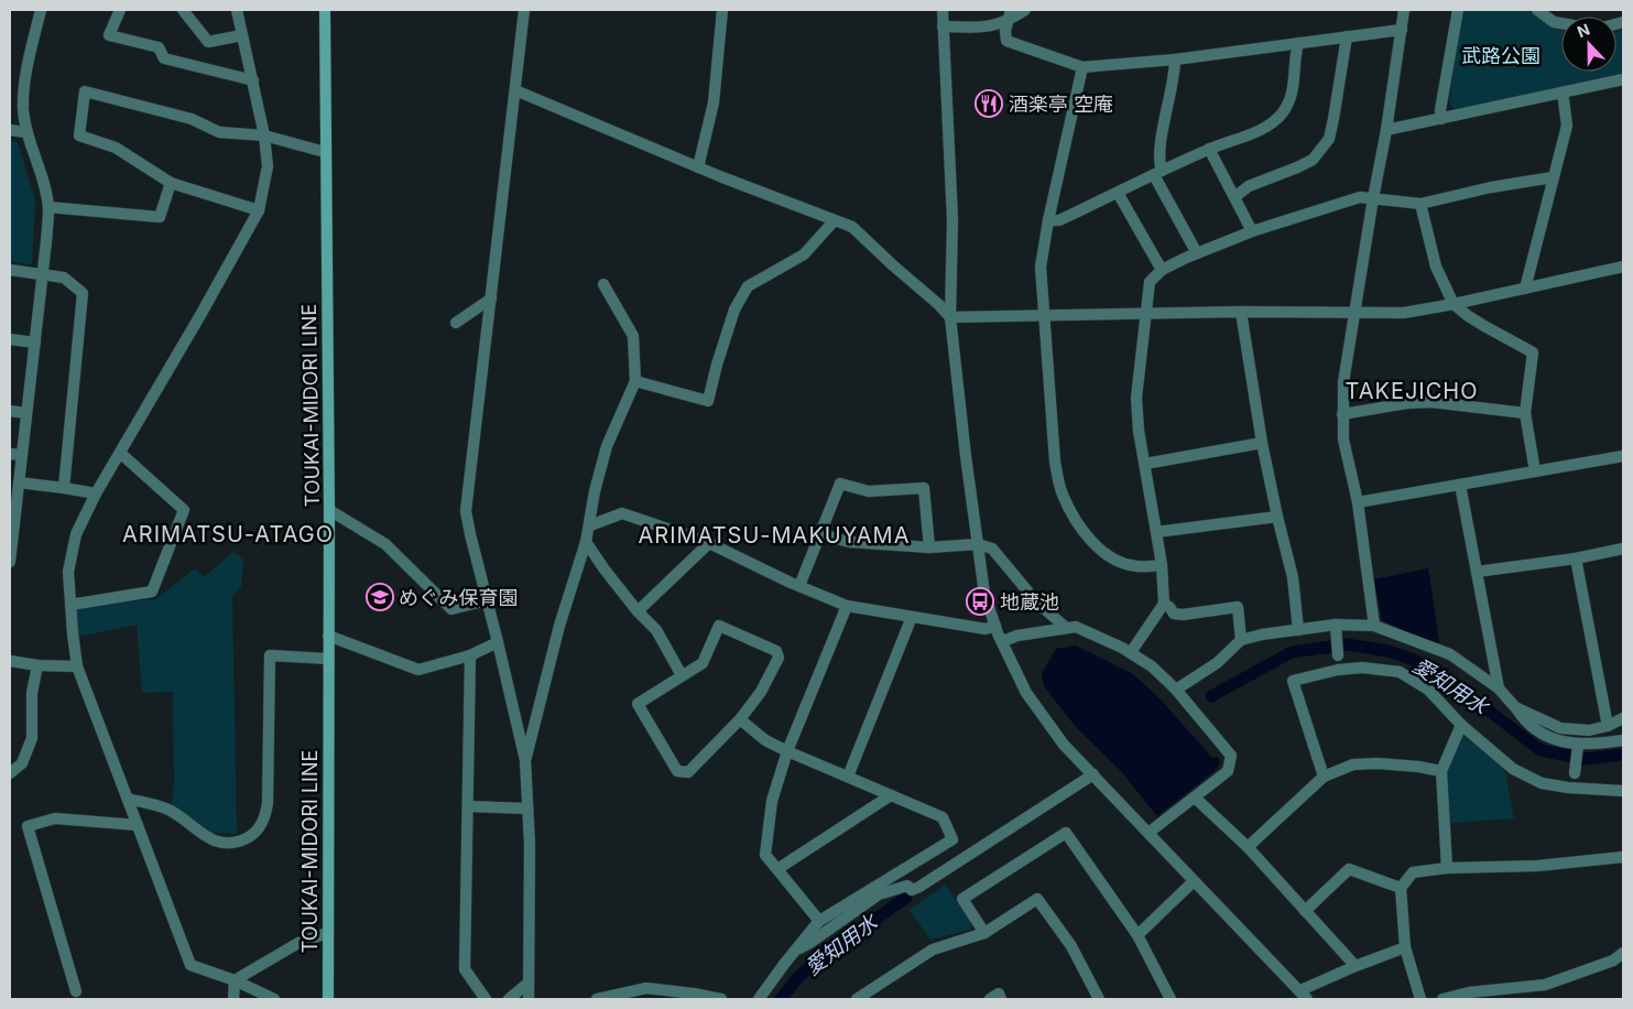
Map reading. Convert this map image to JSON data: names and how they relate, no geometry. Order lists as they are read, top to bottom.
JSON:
{
  "streets": {
    "main road": ["TOUKAI-MIDORI LINE"]
  },
  "districts": ["TAKEJICHO", "ARIMATSU-ATAGO", "ARIMATSU-MAKUYAMA"],
  "water": ["愛知用水"],
  "parks": ["武路公園"],
  "places": {
    "restaurant": ["酒楽亭 空庵"],
    "school or university": ["めぐみ保育園"],
    "bus stop": ["地蔵池"]
  },
  "north": "top"
}
